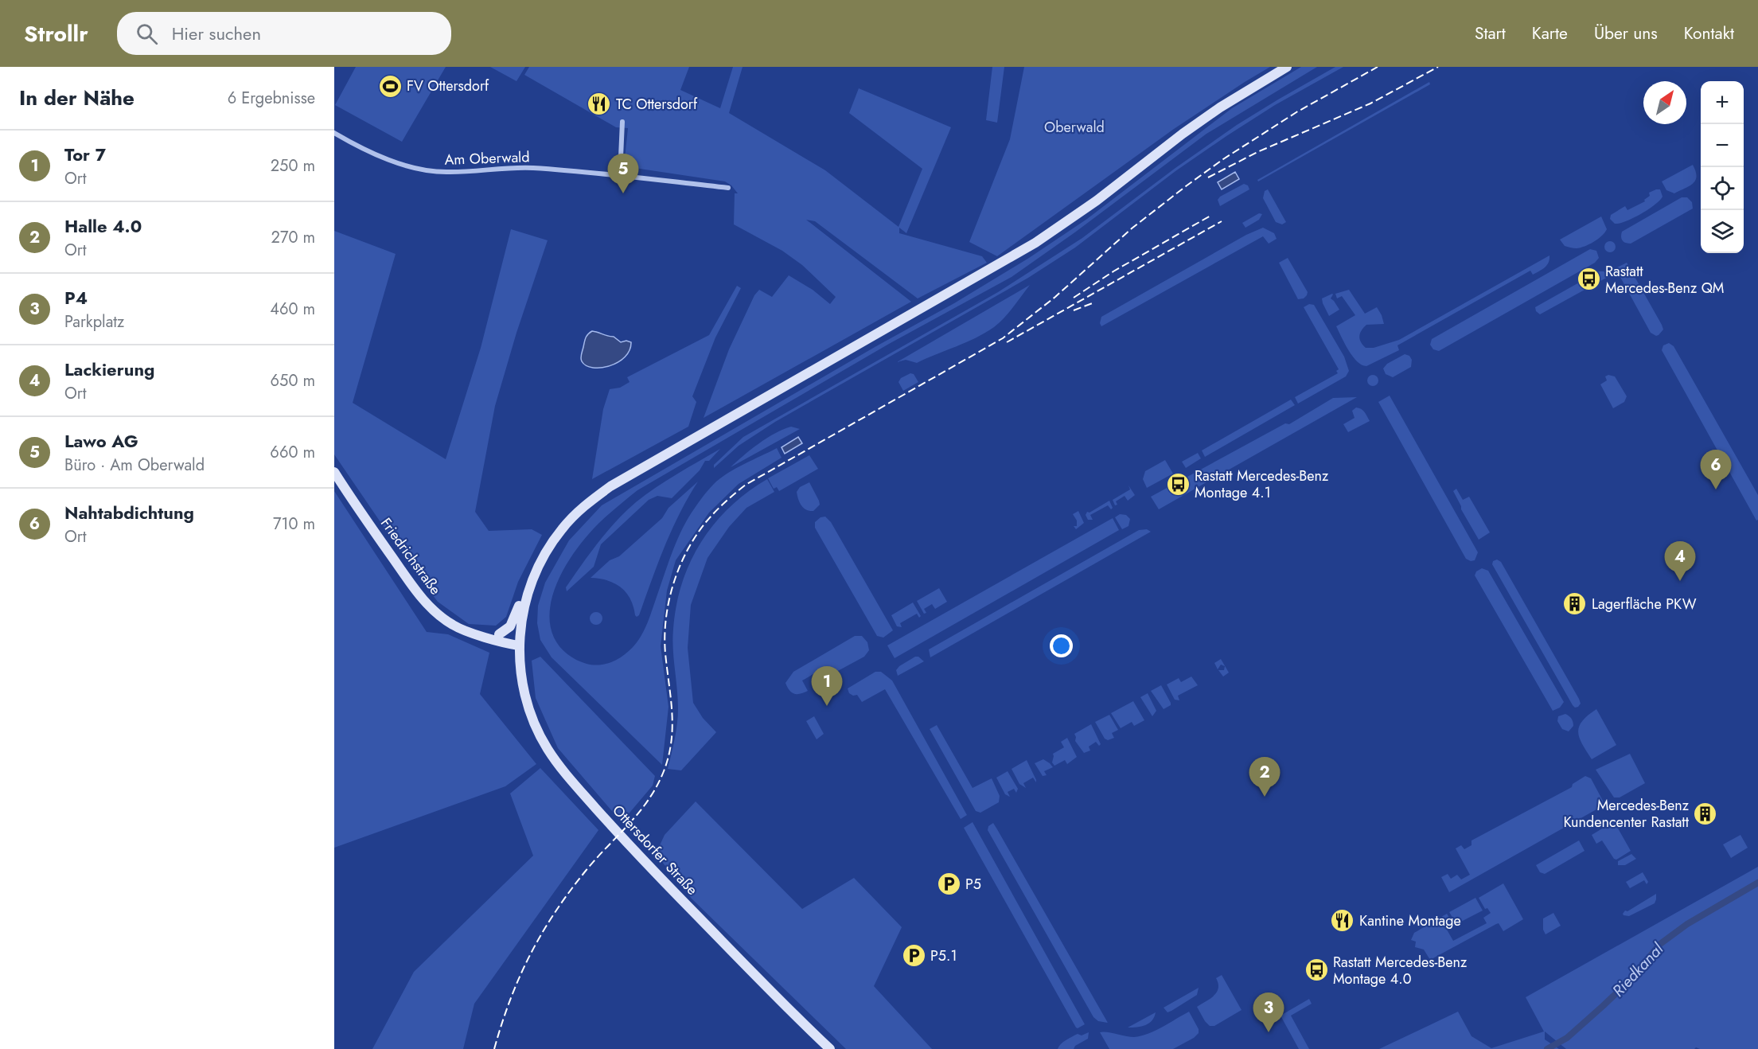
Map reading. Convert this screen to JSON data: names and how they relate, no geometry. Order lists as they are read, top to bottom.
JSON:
{
  "streets": {
    "street": ["Am Oberwald", "Friedrichstraße", "Ottersdorfer Straße"]
  },
  "crossings": [
    ["Friedrichstraße", "Ottersdorfer Straße"]
  ],
  "water": ["Riedkanal"],
  "parks": ["Oberwald"],
  "places": {
    "sports": ["FV Ottersdorf"],
    "restaurant": ["TC Ottersdorf", "Kantine Montage"],
    "bus stop": ["Rastatt Mercedes-Benz QM", "Rastatt Mercedes-Benz Montage 4.1", "Rastatt Mercedes-Benz Montage 4.0"],
    "building": ["Lagerfläche PKW", "Mercedes-Benz Kundencenter Rastatt"],
    "parking": ["P5", "P5.1"]
  },
  "north": "top right",
  "page": {
    "header": "Strollr",
    "search": "Hier suchen",
    "nav": [
      "Start",
      "Karte",
      "Über uns",
      "Kontakt"
    ],
    "heading": ["In der Nähe", "6 Ergebnisse"],
    "map_buttons": ["+", "−"],
    "list": [
      {
        "mark": "1",
        "name": "Tor 7",
        "note": "Ort",
        "value": "250 m"
      },
      {
        "mark": "2",
        "name": "Halle 4.0",
        "note": "Ort",
        "value": "270 m"
      },
      {
        "mark": "3",
        "name": "P4",
        "note": "Parkplatz",
        "value": "460 m"
      },
      {
        "mark": "4",
        "name": "Lackierung",
        "note": "Ort",
        "value": "650 m"
      },
      {
        "mark": "5",
        "name": "Lawo AG",
        "note": "Büro · Am Oberwald",
        "value": "660 m"
      },
      {
        "mark": "6",
        "name": "Nahtabdichtung",
        "note": "Ort",
        "value": "710 m"
      }
    ],
    "pins": [
      "5",
      "6",
      "4",
      "1",
      "2",
      "3"
    ]
  }
}
